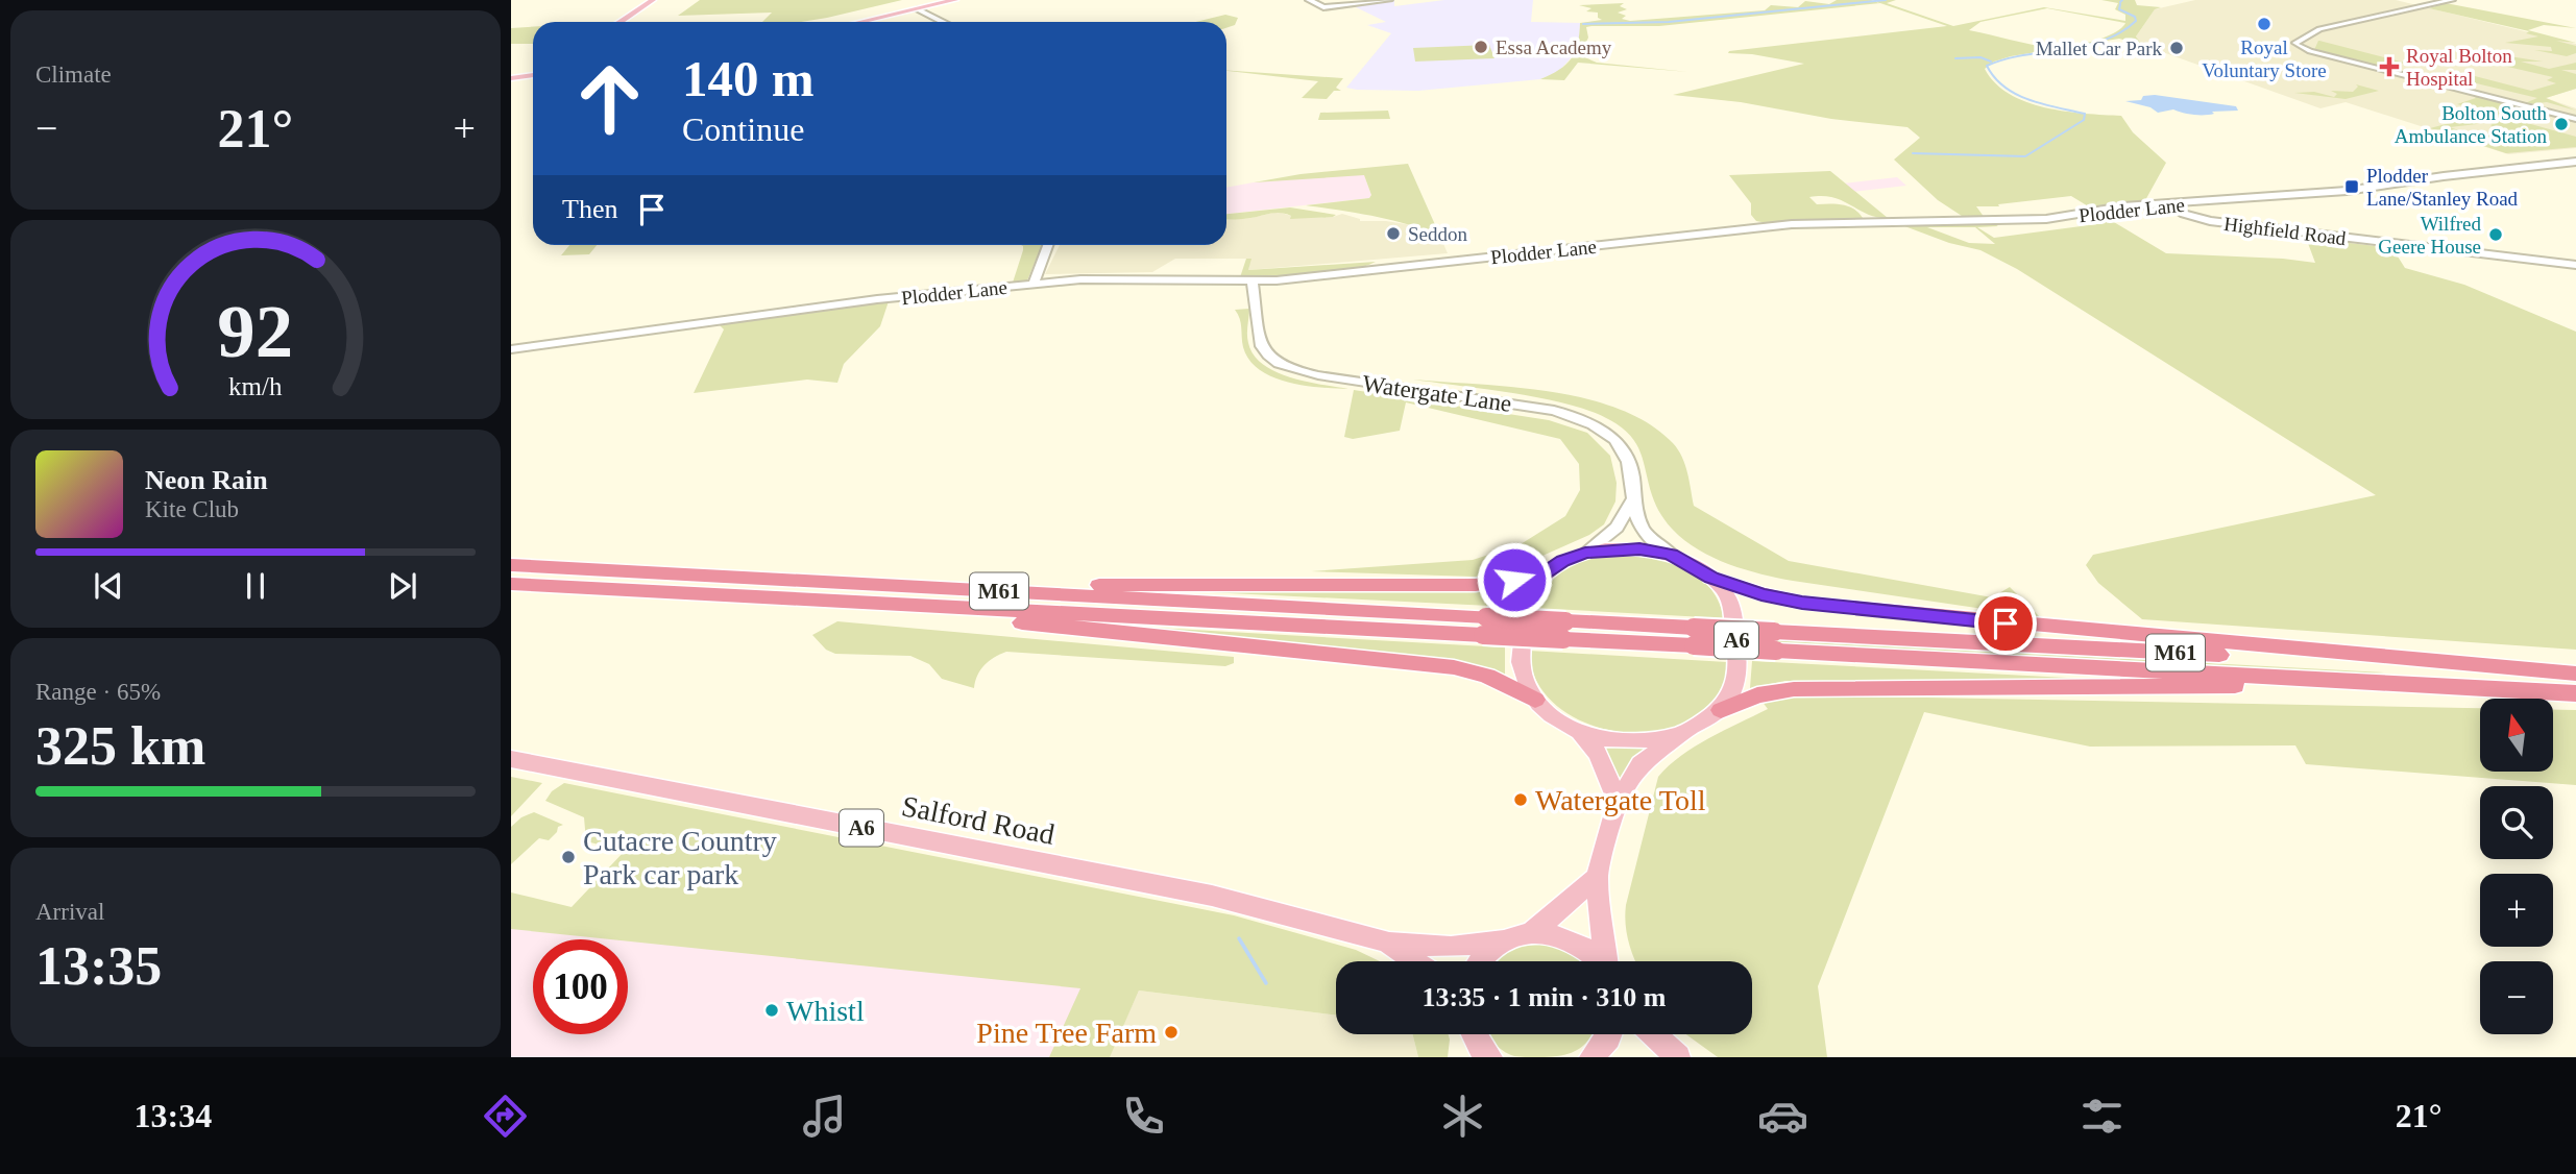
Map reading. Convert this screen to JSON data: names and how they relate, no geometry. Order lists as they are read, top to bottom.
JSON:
{
  "streets": {
    "highway": ["M61"],
    "main road": ["A6", "Salford Road"],
    "street": ["Plodder Lane", "Highfield Road", "Watergate Lane"]
  },
  "crossings": [
    ["Plodder Lane", "Highfield Road"],
    ["Plodder Lane", "Watergate Lane"],
    ["Watergate Lane", "M61"],
    ["Watergate Lane", "A6"],
    ["M61", "A6"],
    ["A6", "Salford Road"]
  ],
  "places": {
    "other": [
      "Royal Voluntary Store",
      "Essa Academy",
      "Mallet Car Park",
      "Bolton South Ambulance Station",
      "Seddon",
      "Wilfred Geere House",
      "Watergate Toll",
      "Cutacre Country Park car park",
      "Whistl",
      "Pine Tree Farm"
    ],
    "health": ["Royal Bolton Hospital"],
    "transit": ["Plodder Lane/Stanley Road"]
  },
  "north": "top",
  "page": {
    "tile": [
      "Climate",
      ["Range · 65%", "325 km"],
      ["Arrival", "13:35"]
    ],
    "turn": ["140 m", "Continue"],
    "heat": ["−", "21°", "+"],
    "then": "Then",
    "song": ["Neon Rain", "Kite Club"],
    "map_buttons": ["+", "−"],
    "limit": "100",
    "trip": "13:35 · 1 min · 310 m",
    "tabs": ["13:34", "21°"],
    "gauge": ["92", "km/h"]
  }
}
